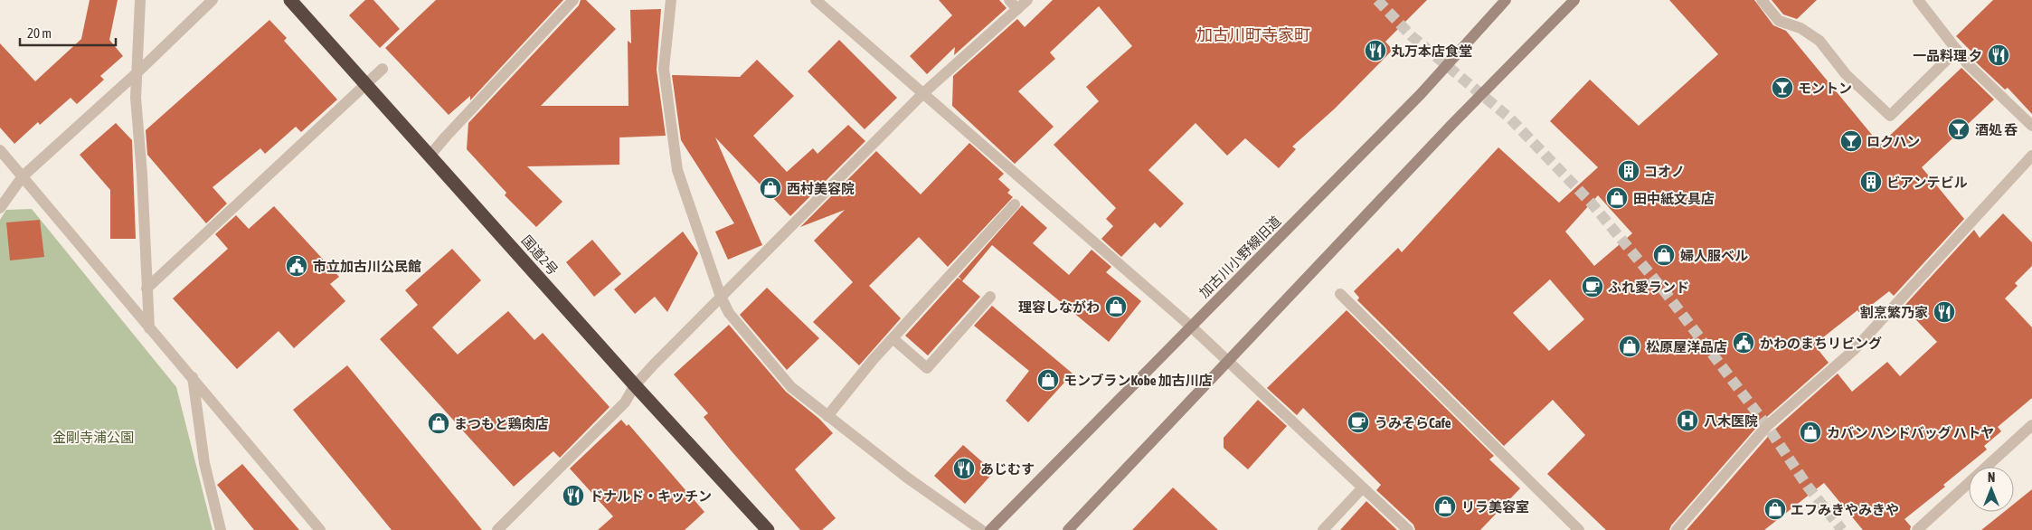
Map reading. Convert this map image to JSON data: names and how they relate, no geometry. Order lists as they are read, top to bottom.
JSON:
{
  "streets": {
    "highway": ["国道2号"],
    "street": ["加古川小野線旧道"]
  },
  "districts": ["加古川町寺家町"],
  "parks": ["金剛寺浦公園"],
  "places": {
    "restaurant": [
      "丸万本店食堂",
      "一品料理 夕",
      "割烹繁乃家",
      "あじむす",
      "ドナルド・キッチン"
    ],
    "bar": ["モントン", "酒処 呑", "ロクハン"],
    "building": ["コオノ", "ビアンテビル"],
    "shop": [
      "西村美容院",
      "田中紙文具店",
      "婦人服ベル",
      "理容しながわ",
      "松原屋洋品店",
      "モンブランKobe 加古川店",
      "まつもと鶏肉店",
      "カバン ハンドバッグ ハトヤ",
      "リラ美容室",
      "エフみきやみきや"
    ],
    "public building": ["市立加古川公民館", "かわのまちリビング"],
    "cafe": ["ふれ愛ランド", "うみそらCafe"],
    "hospital": ["八木医院"]
  },
  "scale_bar": "20 m",
  "north": "top"
}
